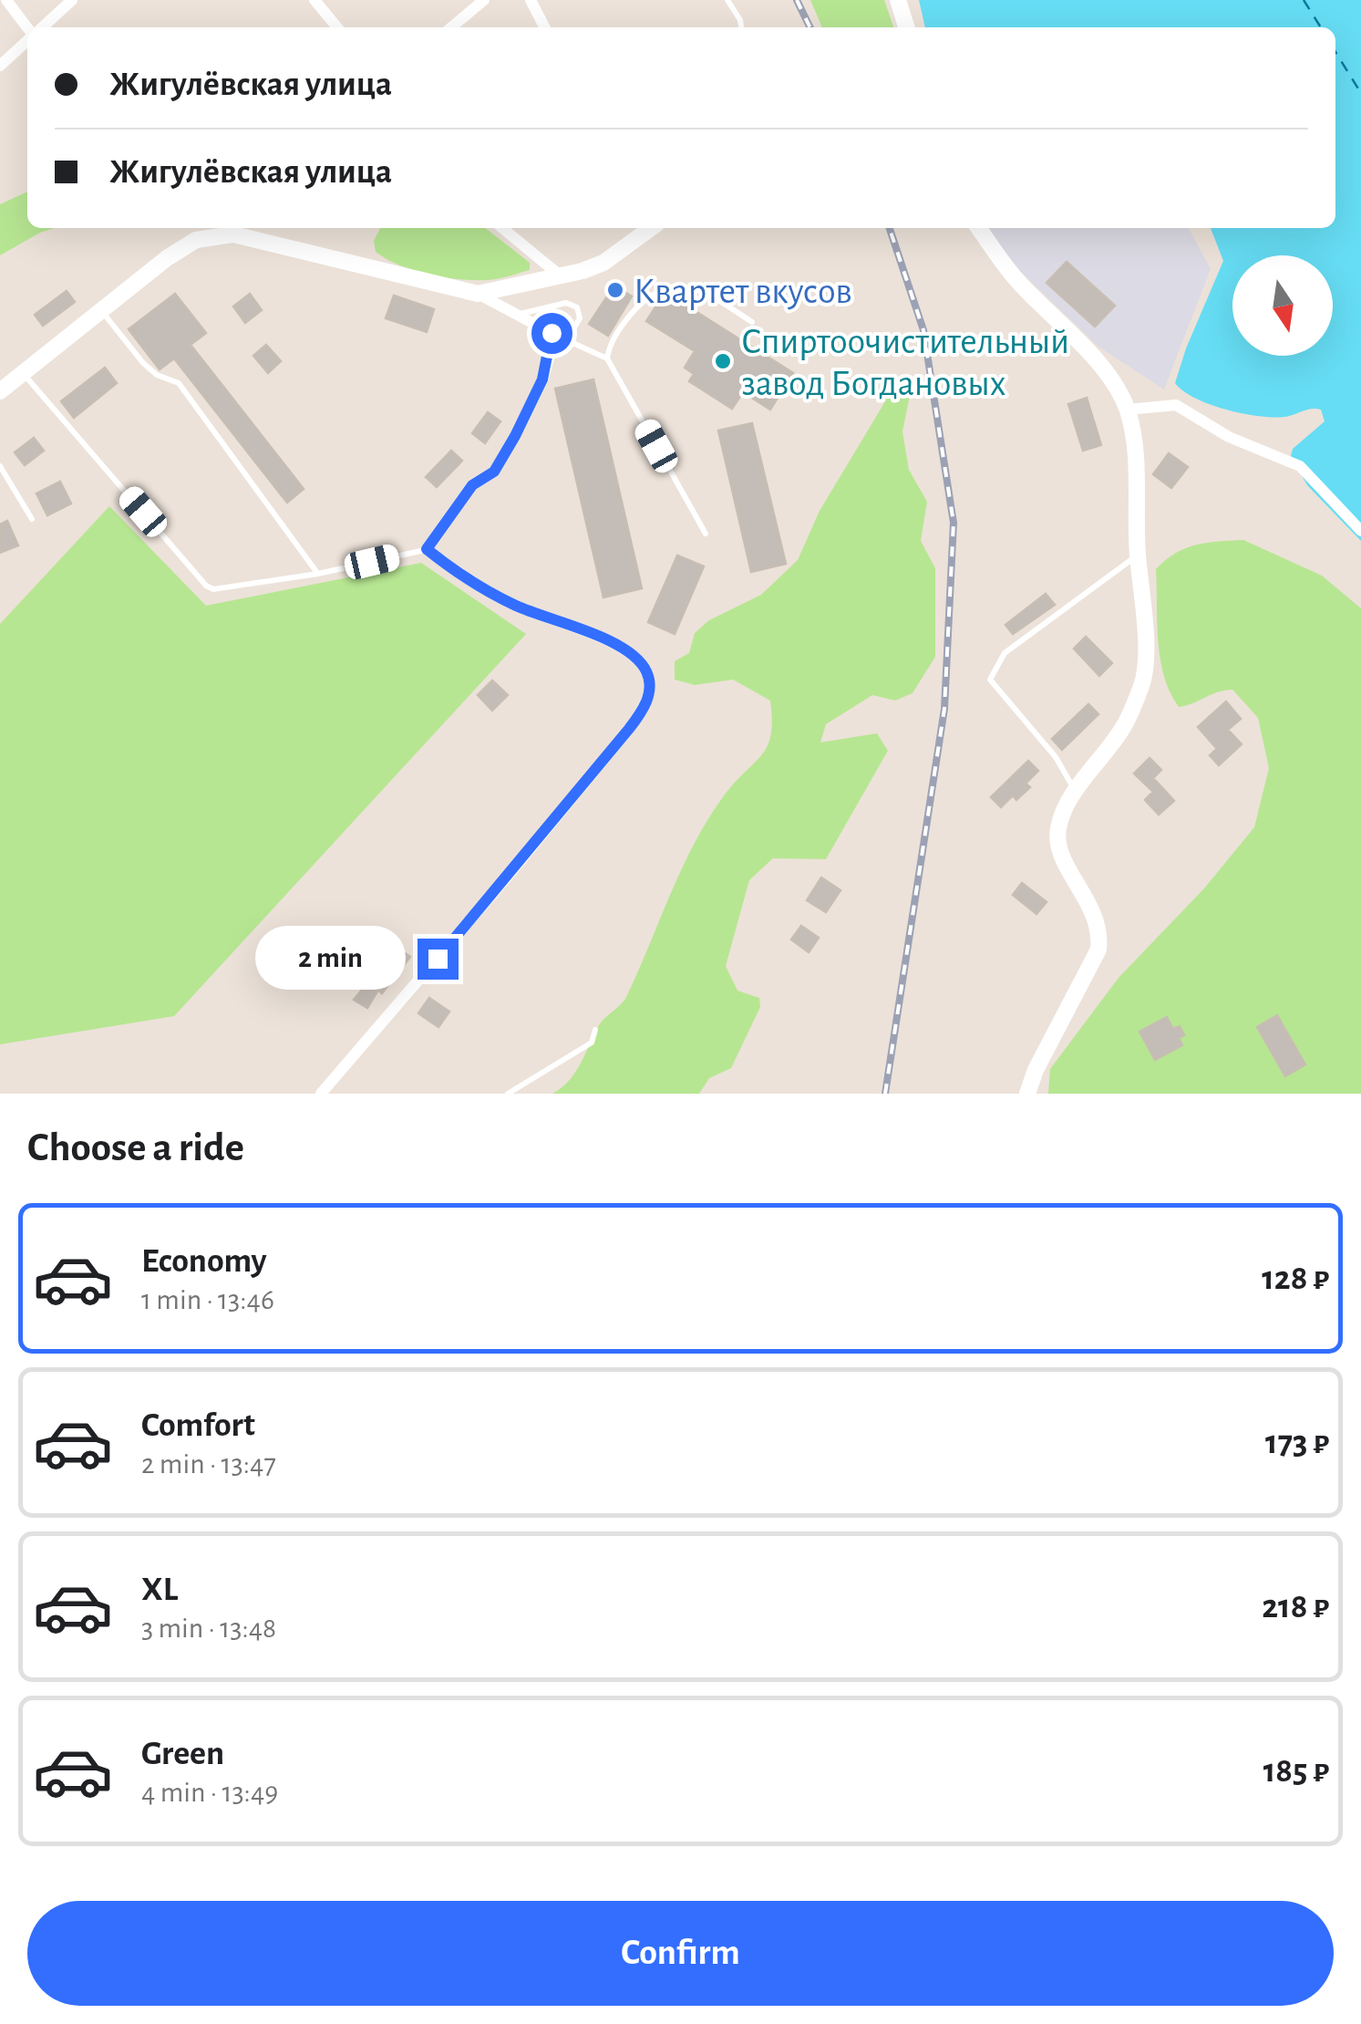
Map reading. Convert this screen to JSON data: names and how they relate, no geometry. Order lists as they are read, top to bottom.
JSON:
{
  "places": ["Квартет вкусов", "Спиртоочистительный завод Богдановых"],
  "north": "bottom",
  "page": {
    "banner": ["Жигулёвская улица", "Жигулёвская улица"],
    "bubble": "2 min",
    "heading": "Choose a ride",
    "list": [
      {
        "name": "Economy",
        "note": "1 min · 13:46",
        "value": "128 ₽"
      },
      {
        "name": "Comfort",
        "note": "2 min · 13:47",
        "value": "173 ₽"
      },
      {
        "name": "XL",
        "note": "3 min · 13:48",
        "value": "218 ₽"
      },
      {
        "name": "Green",
        "note": "4 min · 13:49",
        "value": "185 ₽"
      }
    ],
    "buttons": "Confirm"
  }
}
